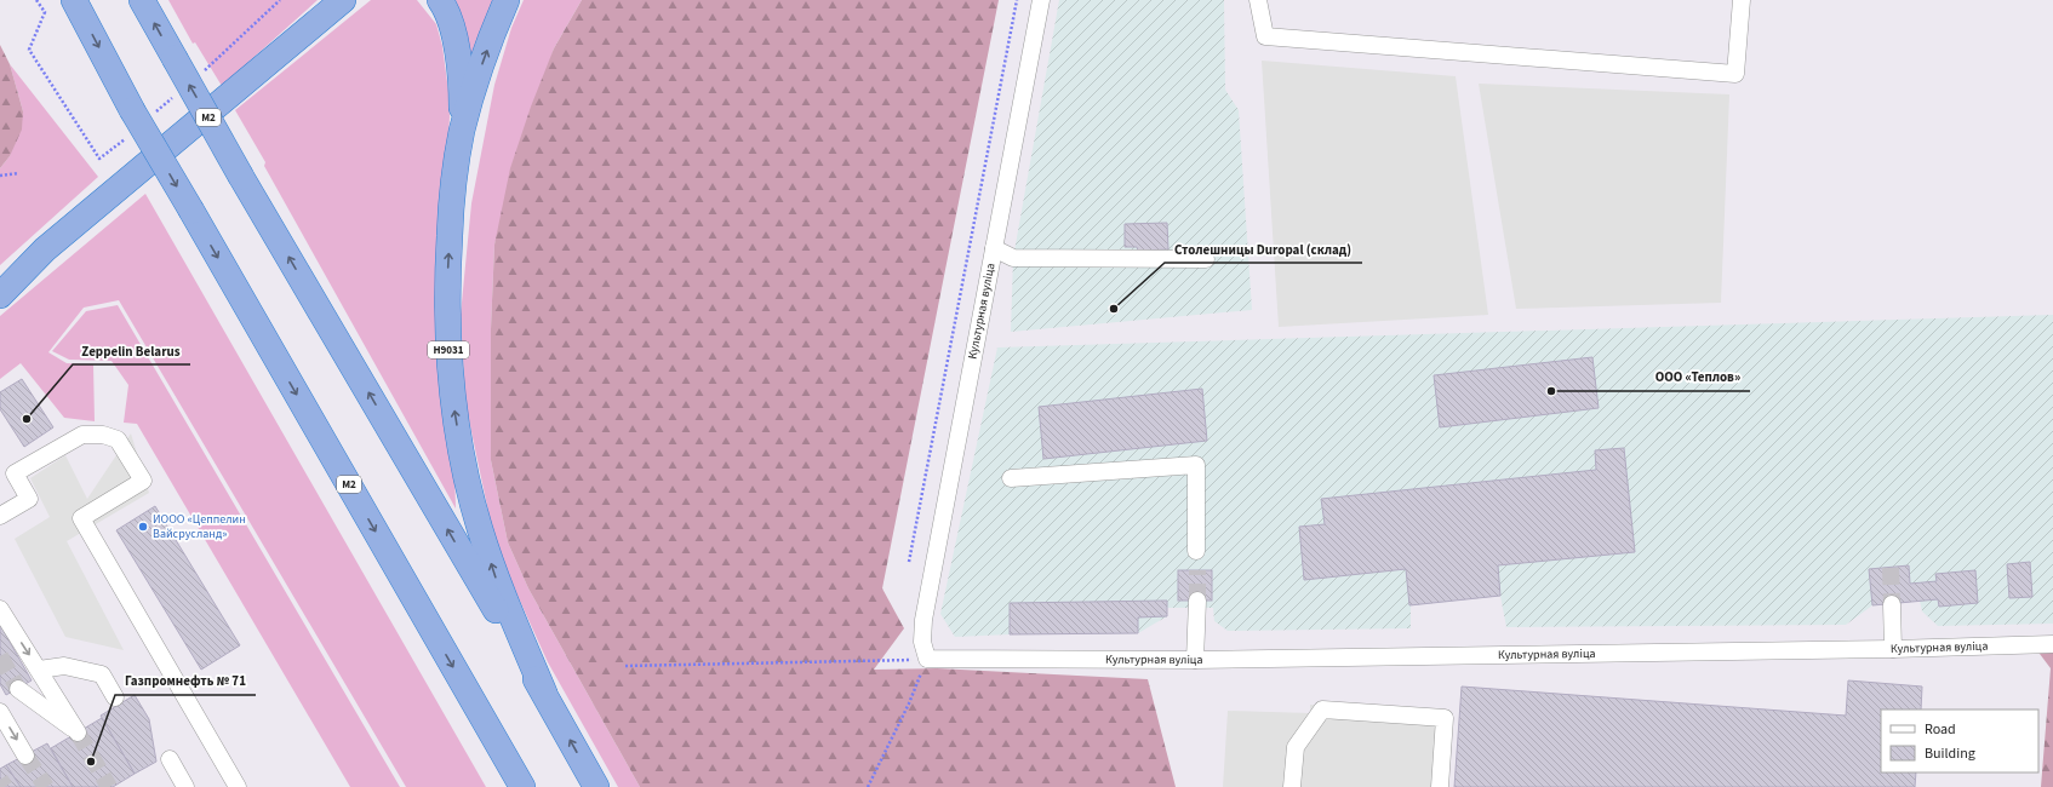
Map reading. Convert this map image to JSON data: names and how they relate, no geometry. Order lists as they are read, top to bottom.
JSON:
{
  "streets": {
    "highway": ["М2", "Н9031"],
    "street": ["Культурная вуліца"]
  },
  "crossings": [
    ["М2", "Н9031"]
  ],
  "places": [
    "Столешницы Duropal (склад)",
    "ООО «Теплов»",
    "Zeppelin Belarus",
    "ИООО «Цеппелин Вайсрусланд»",
    "Газпромнефть № 71"
  ],
  "legend": ["Road", "Building"]
}
